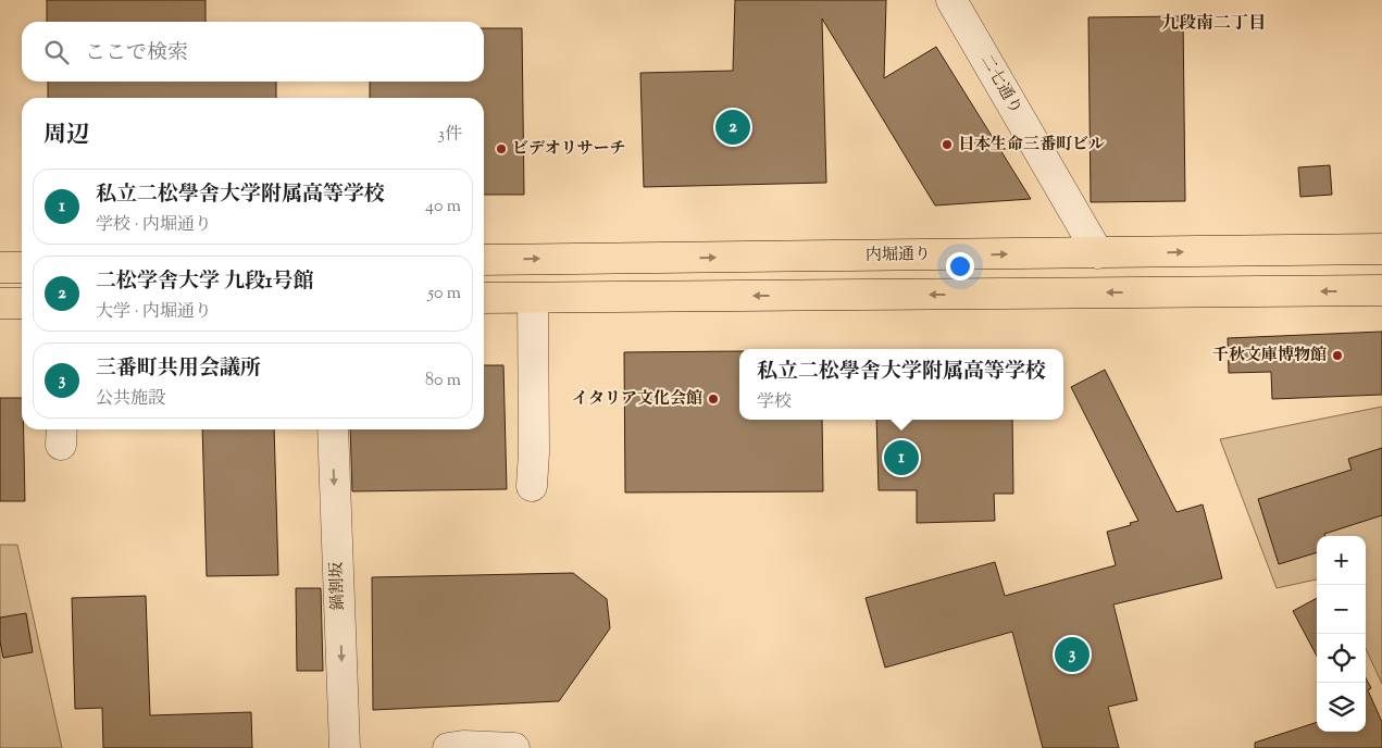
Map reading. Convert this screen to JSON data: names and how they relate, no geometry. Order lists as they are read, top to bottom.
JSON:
{
  "streets": {
    "main road": ["内堀通り"],
    "street": ["二七通り", "鍋割坂"]
  },
  "crossings": [
    ["二七通り", "内堀通り"]
  ],
  "one_way": ["鍋割坂"],
  "districts": ["九段南二丁目"],
  "places": [
    "日本生命三番町ビル",
    "ビデオリサーチ",
    "千秋文庫博物館",
    "イタリア文化会館"
  ],
  "page": {
    "search": "ここで検索",
    "heading": ["周辺", "3件"],
    "pins": ["2", "1", "3"],
    "list": [
      {
        "mark": "1",
        "name": "私立二松學舎大学附属高等学校",
        "note": "学校 · 内堀通り",
        "value": "40 m"
      },
      {
        "mark": "2",
        "name": "二松学舎大学 九段1号館",
        "note": "大学 · 内堀通り",
        "value": "50 m"
      },
      {
        "mark": "3",
        "name": "三番町共用会議所",
        "note": "公共施設",
        "value": "80 m"
      }
    ],
    "popup": ["私立二松學舎大学附属高等学校", "学校"],
    "map_buttons": ["+", "−"]
  }
}
